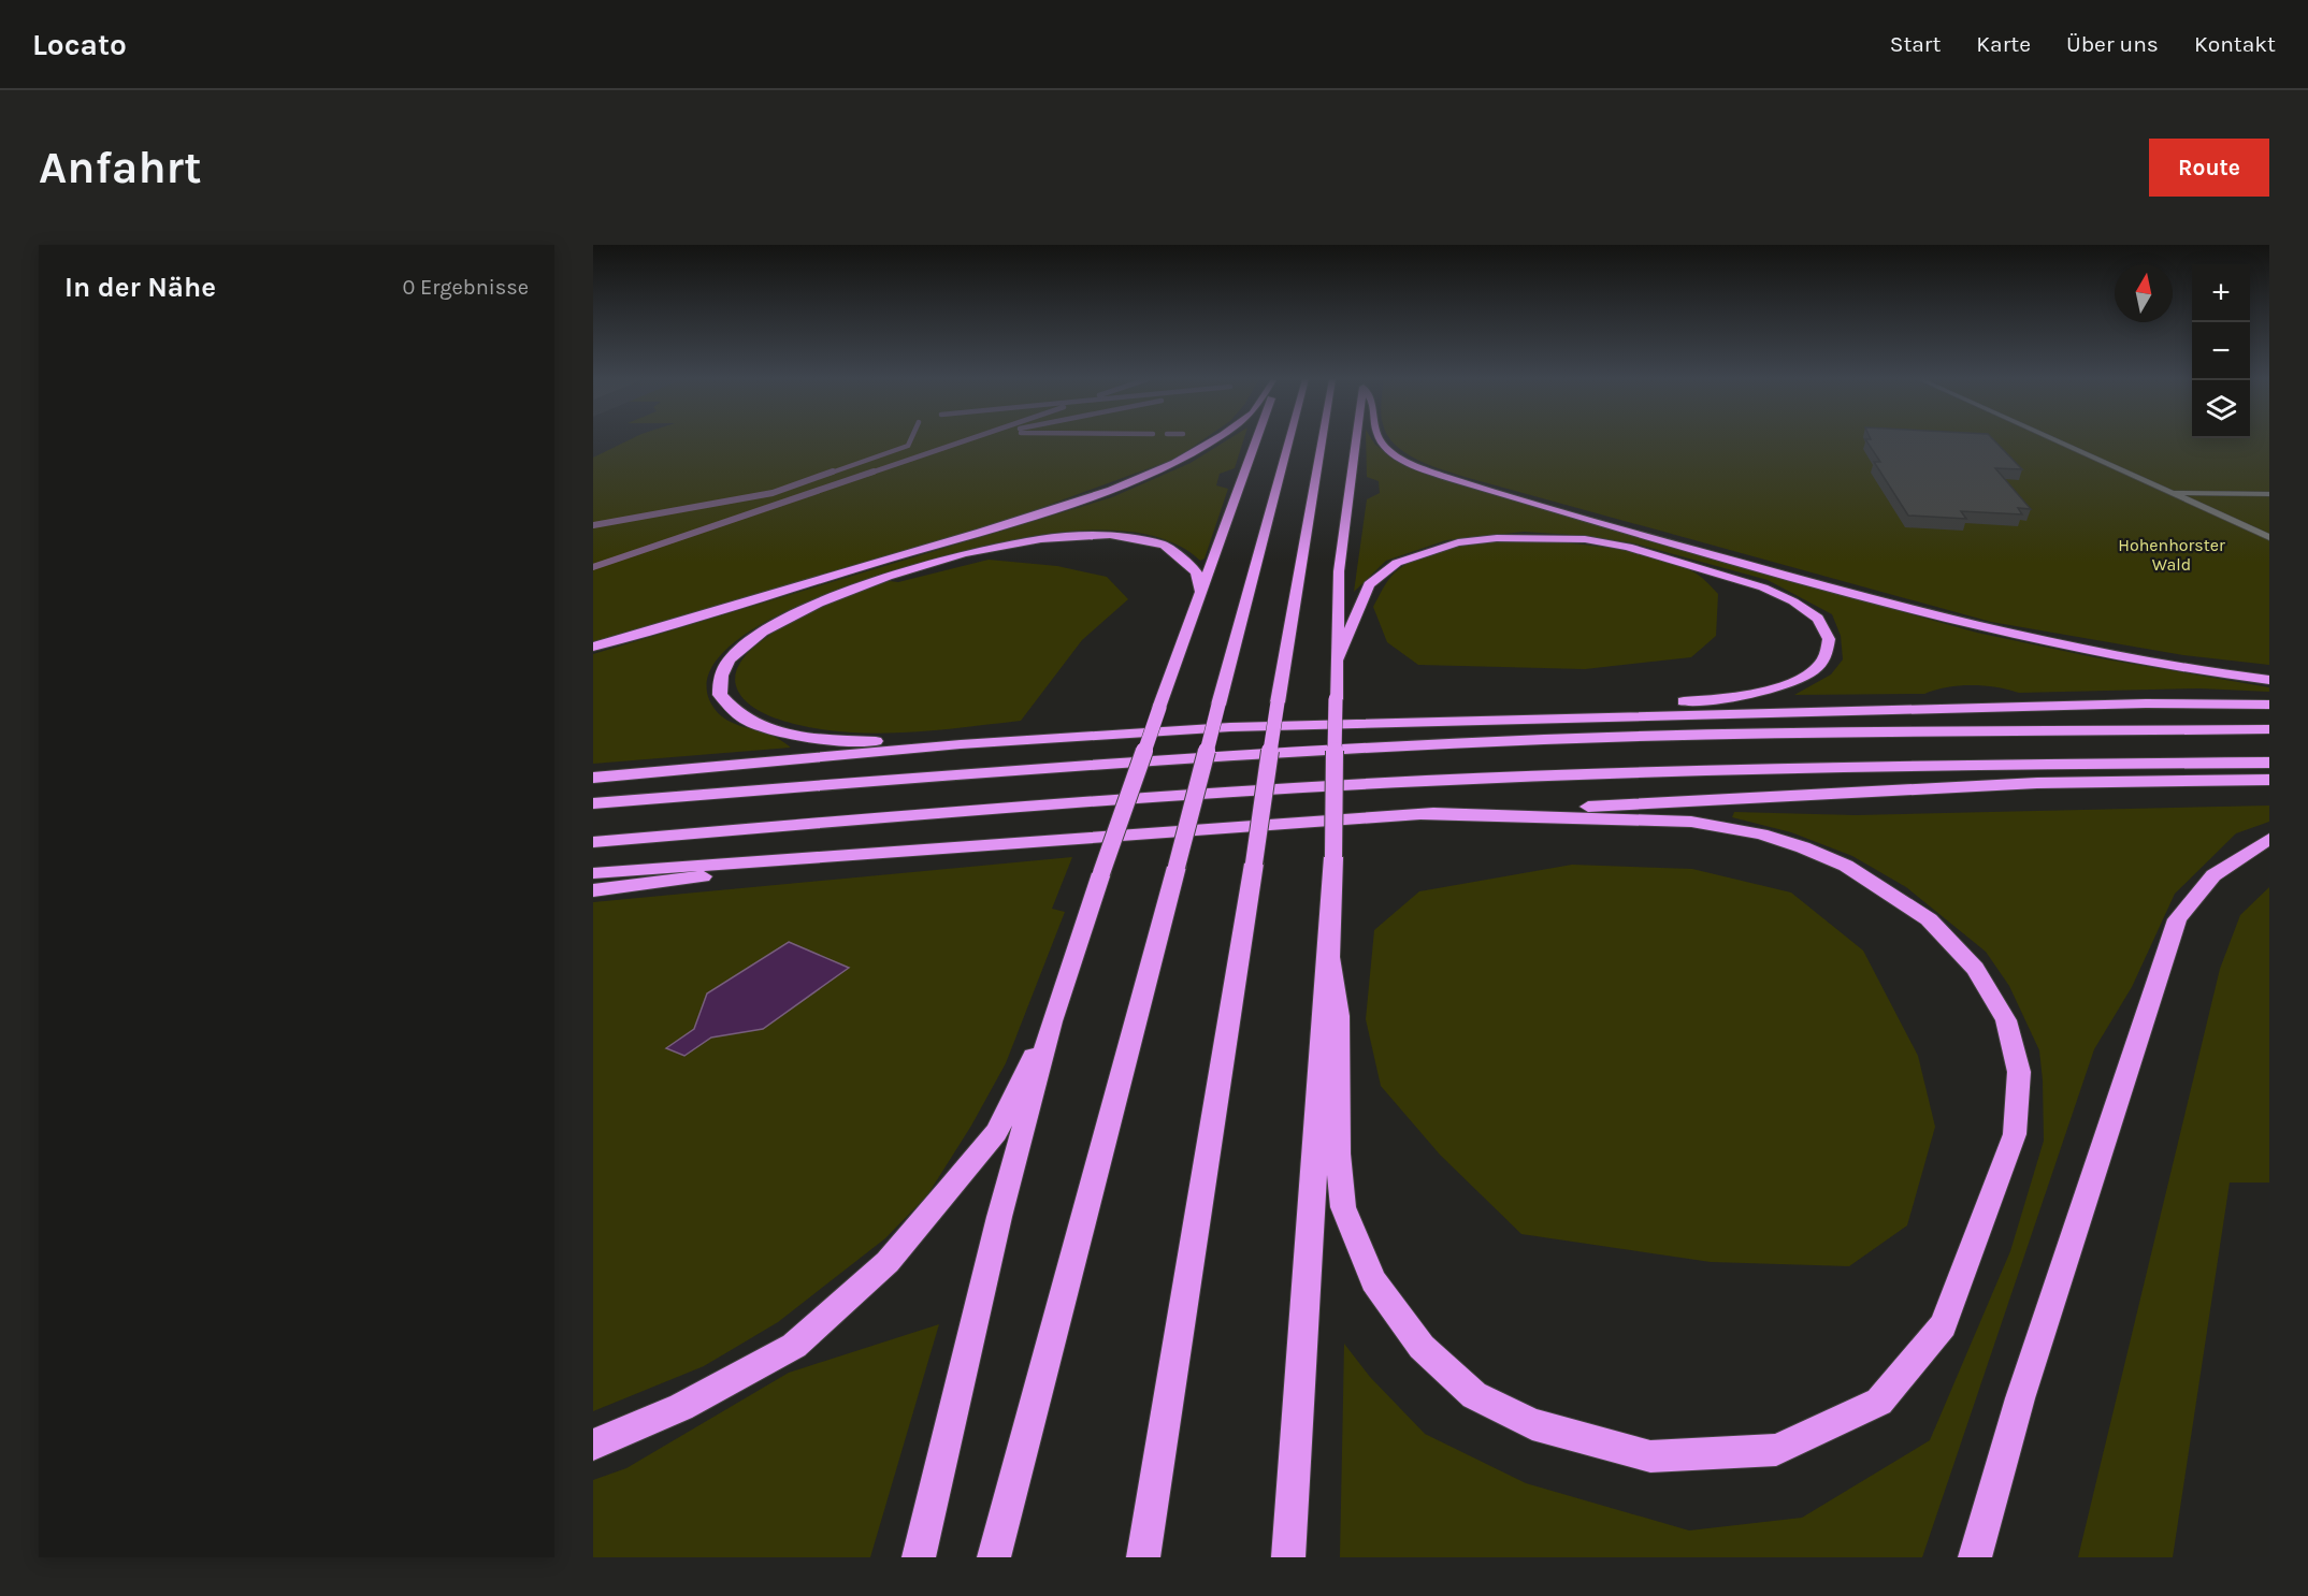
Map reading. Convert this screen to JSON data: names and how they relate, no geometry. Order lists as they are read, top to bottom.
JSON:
{
  "parks": ["Hohenhorster Wald"],
  "north": "top",
  "page": {
    "header": "Locato",
    "nav": [
      "Start",
      "Karte",
      "Über uns",
      "Kontakt"
    ],
    "buttons": "Route",
    "title": "Anfahrt",
    "heading": ["In der Nähe", "0 Ergebnisse"],
    "map_buttons": ["+", "−"]
  }
}
